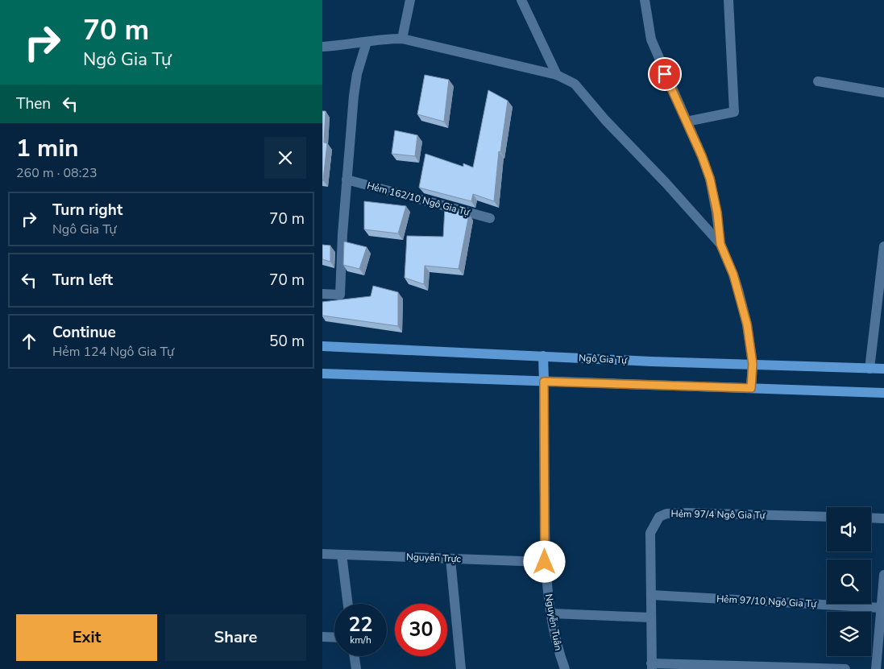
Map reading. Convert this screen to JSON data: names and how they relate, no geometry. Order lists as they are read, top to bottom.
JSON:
{
  "streets": {
    "main road": ["Ngô Gia Tự"],
    "street": [
      "Hẻm 162/10 Ngô Gia Tự",
      "Hẻm 97/4 Ngô Gia Tự",
      "Nguyễn Trực",
      "Hẻm 97/10 Ngô Gia Tự",
      "Nguyễn Tuân"
    ]
  },
  "crossings": [
    ["Hẻm 97/4 Ngô Gia Tự", "Hẻm 97/10 Ngô Gia Tự"],
    ["Nguyễn Trực", "Nguyễn Tuân"]
  ],
  "page": {
    "turn": ["70 m", "Ngô Gia Tự"],
    "then": "Then",
    "heading": ["1 min", "260 m · 08:23"],
    "list": [
      {
        "name": "Turn right",
        "note": "Ngô Gia Tự",
        "value": "70 m"
      },
      {
        "name": "Turn left",
        "value": "70 m"
      },
      {
        "name": "Continue",
        "note": "Hẻm 124 Ngô Gia Tự",
        "value": "50 m"
      }
    ],
    "speed": "22 km/h",
    "limit": "30",
    "buttons": ["Exit", "Share"]
  }
}
